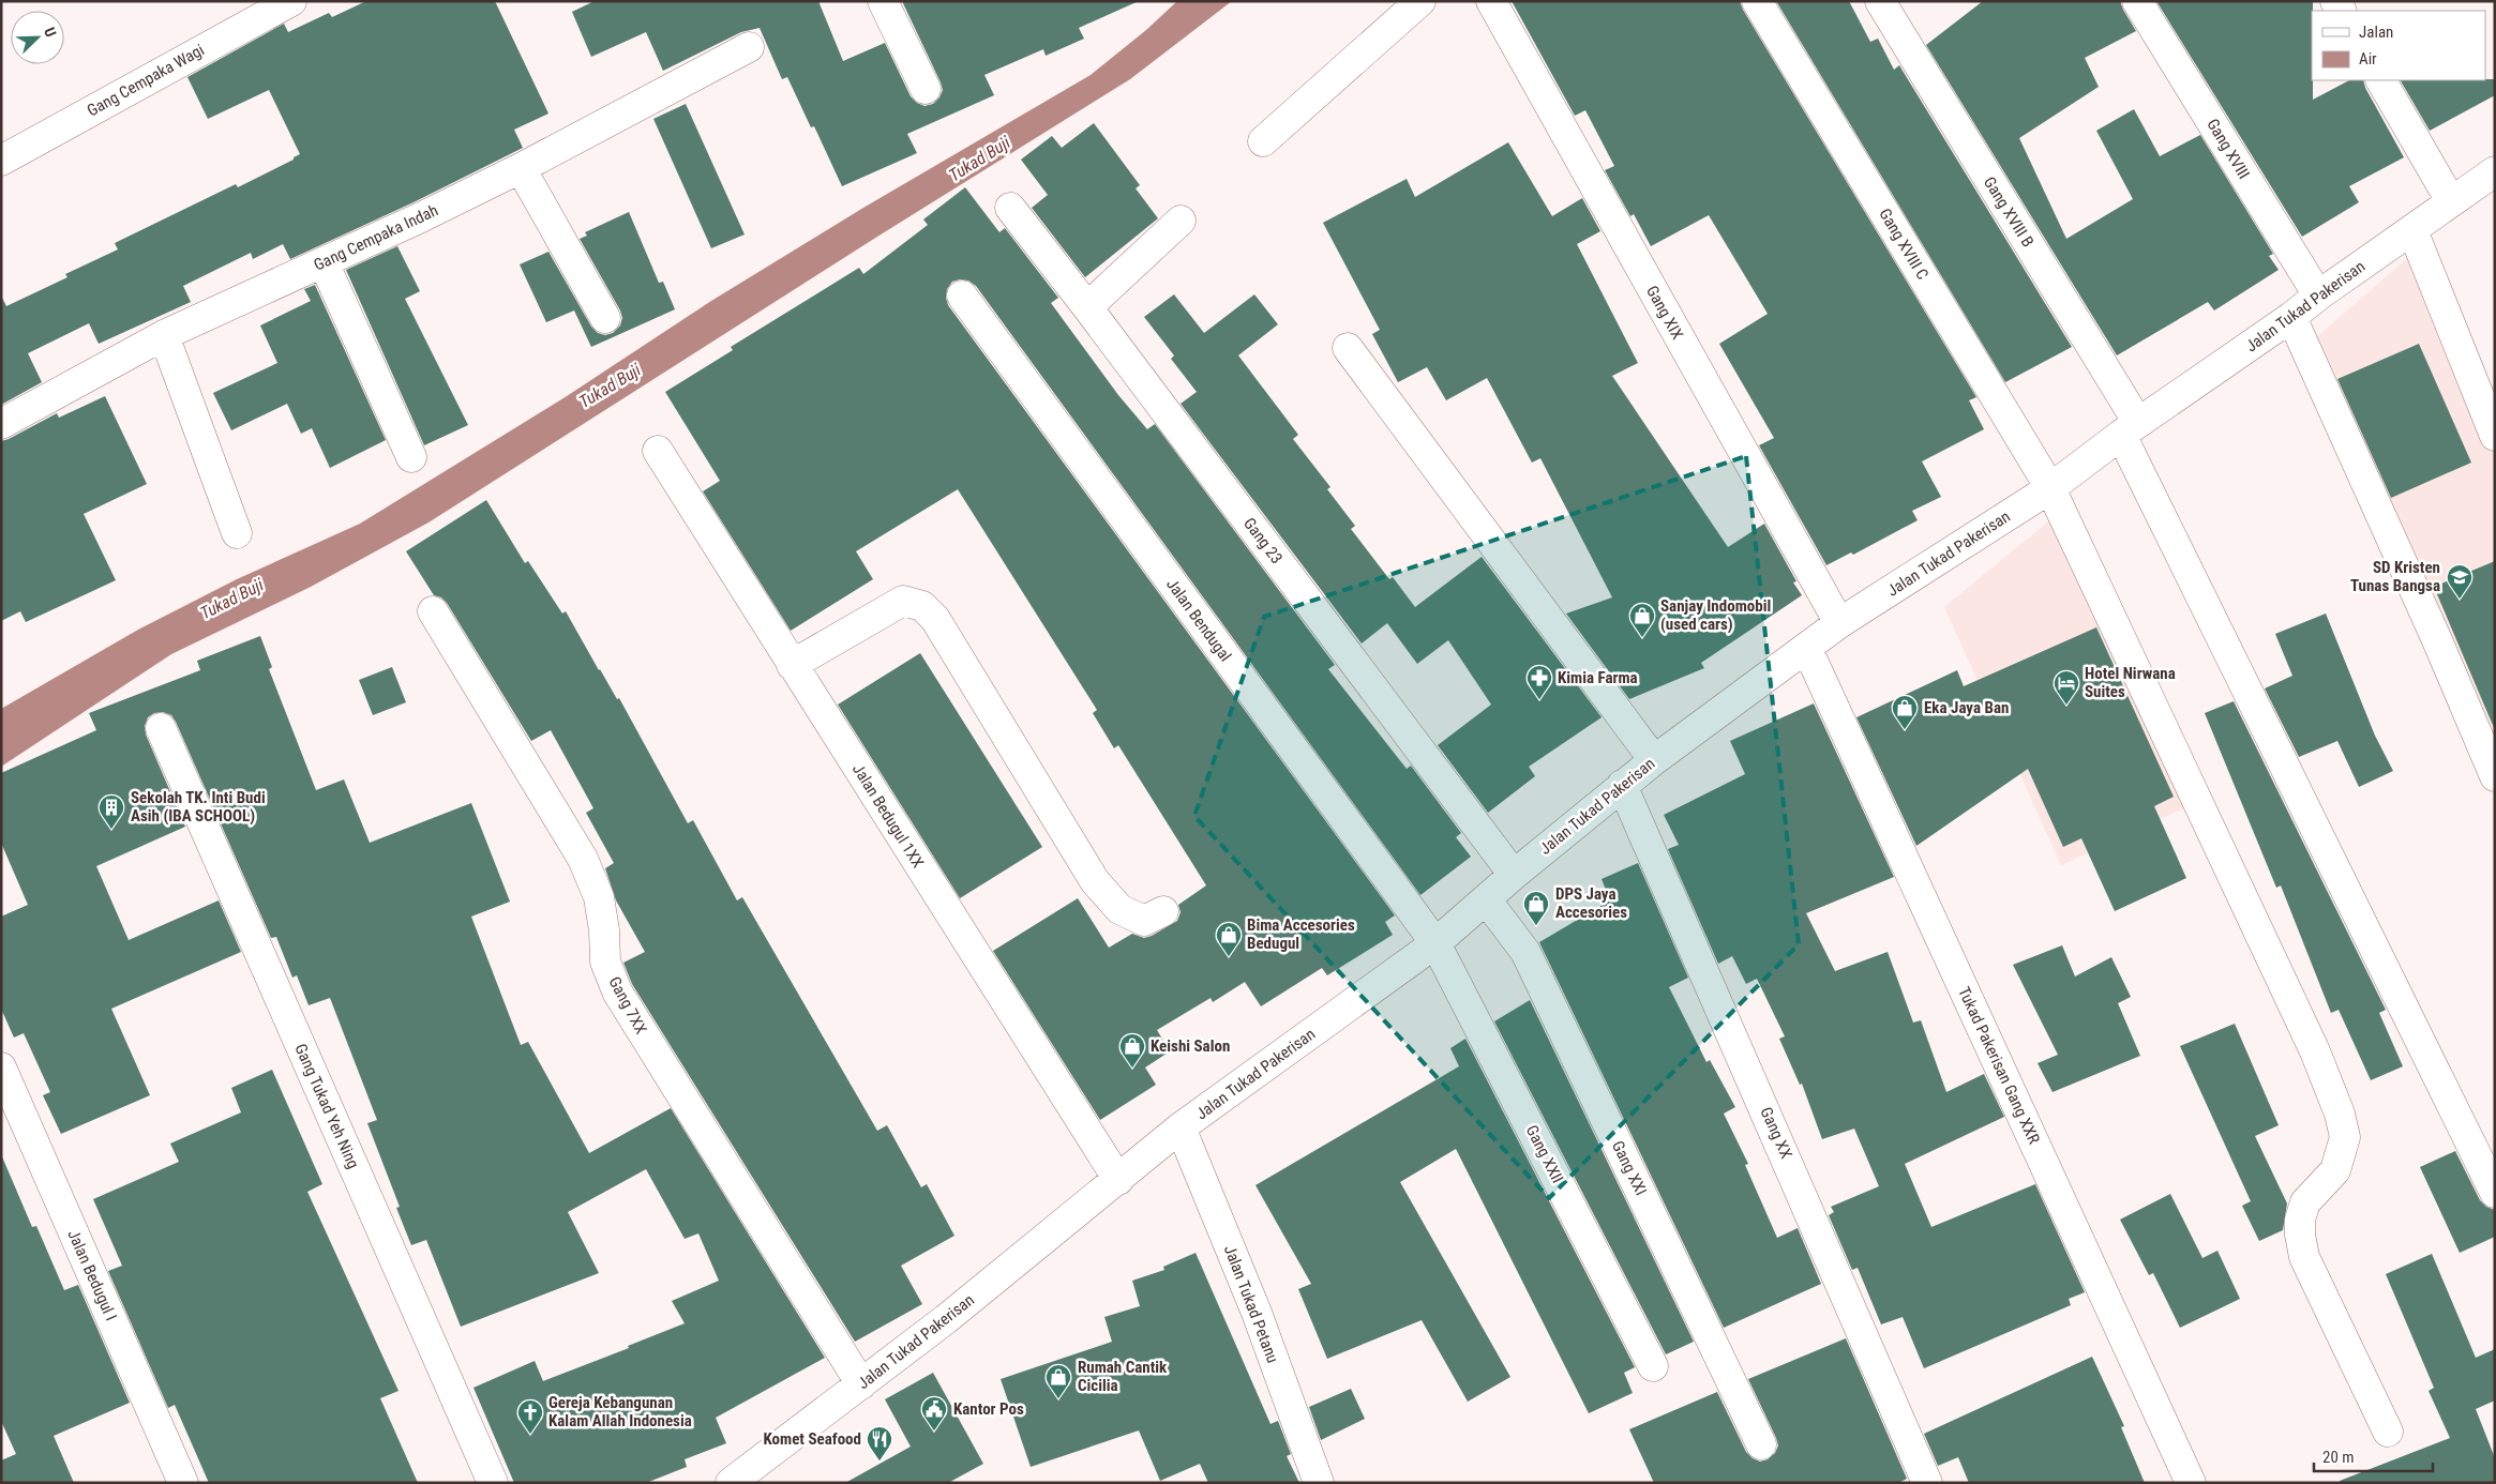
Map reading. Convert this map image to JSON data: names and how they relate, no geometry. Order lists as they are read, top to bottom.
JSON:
{
  "streets": {
    "street": [
      "Gang Cempaka Wagi",
      "Gang XVIII",
      "Gang XVIII B",
      "Gang Cempaka Indah",
      "Gang XVIII C",
      "Jalan Tukad Pakerisan",
      "Gang XIX",
      "Gang 23",
      "Jalan Bendugal",
      "Jalan Bedugul 1XX",
      "Gang 7XX",
      "Tukad Pakerisan Gang XXR",
      "Gang Tukad Yeh Ning",
      "Gang XX",
      "Gang XXII",
      "Gang XXI",
      "Jalan Bedugul I",
      "Jalan Tukad Petanu"
    ]
  },
  "crossings": [
    ["Gang XVIII", "Jalan Tukad Pakerisan"],
    ["Gang XVIII B", "Jalan Tukad Pakerisan"],
    ["Gang XVIII C", "Jalan Tukad Pakerisan"],
    ["Jalan Tukad Pakerisan", "Gang XIX"],
    ["Jalan Tukad Pakerisan", "Gang 23"],
    ["Jalan Tukad Pakerisan", "Jalan Bendugal"],
    ["Jalan Tukad Pakerisan", "Jalan Bedugul 1XX"],
    ["Jalan Tukad Pakerisan", "Gang 7XX"],
    ["Jalan Tukad Pakerisan", "Tukad Pakerisan Gang XXR"],
    ["Jalan Tukad Pakerisan", "Gang XX"],
    ["Jalan Tukad Pakerisan", "Gang XXII"],
    ["Jalan Tukad Pakerisan", "Gang XXI"],
    ["Jalan Tukad Pakerisan", "Jalan Tukad Petanu"],
    ["Jalan Bendugal", "Gang XXII"]
  ],
  "water": ["Tukad Buji"],
  "places": {
    "school or university": ["SD Kristen Tunas Bangsa"],
    "shop": [
      "Sanjay Indomobil (used cars)",
      "Eka Jaya Ban",
      "DPS Jaya Accesories",
      "Bima Accesories Bedugul",
      "Keishi Salon",
      "Rumah Cantik Cicilia"
    ],
    "pharmacy": ["Kimia Farma"],
    "hotel": ["Hotel Nirwana Suites"],
    "building": ["Sekolah TK. Inti Budi Asih (IBA SCHOOL)"],
    "public building": ["Kantor Pos"],
    "church": ["Gereja Kebangunan Kalam Allah Indonesia"],
    "restaurant": ["Komet Seafood"]
  },
  "legend": ["Jalan", "Air"],
  "scale_bar": "20 m",
  "north": "top right"
}
